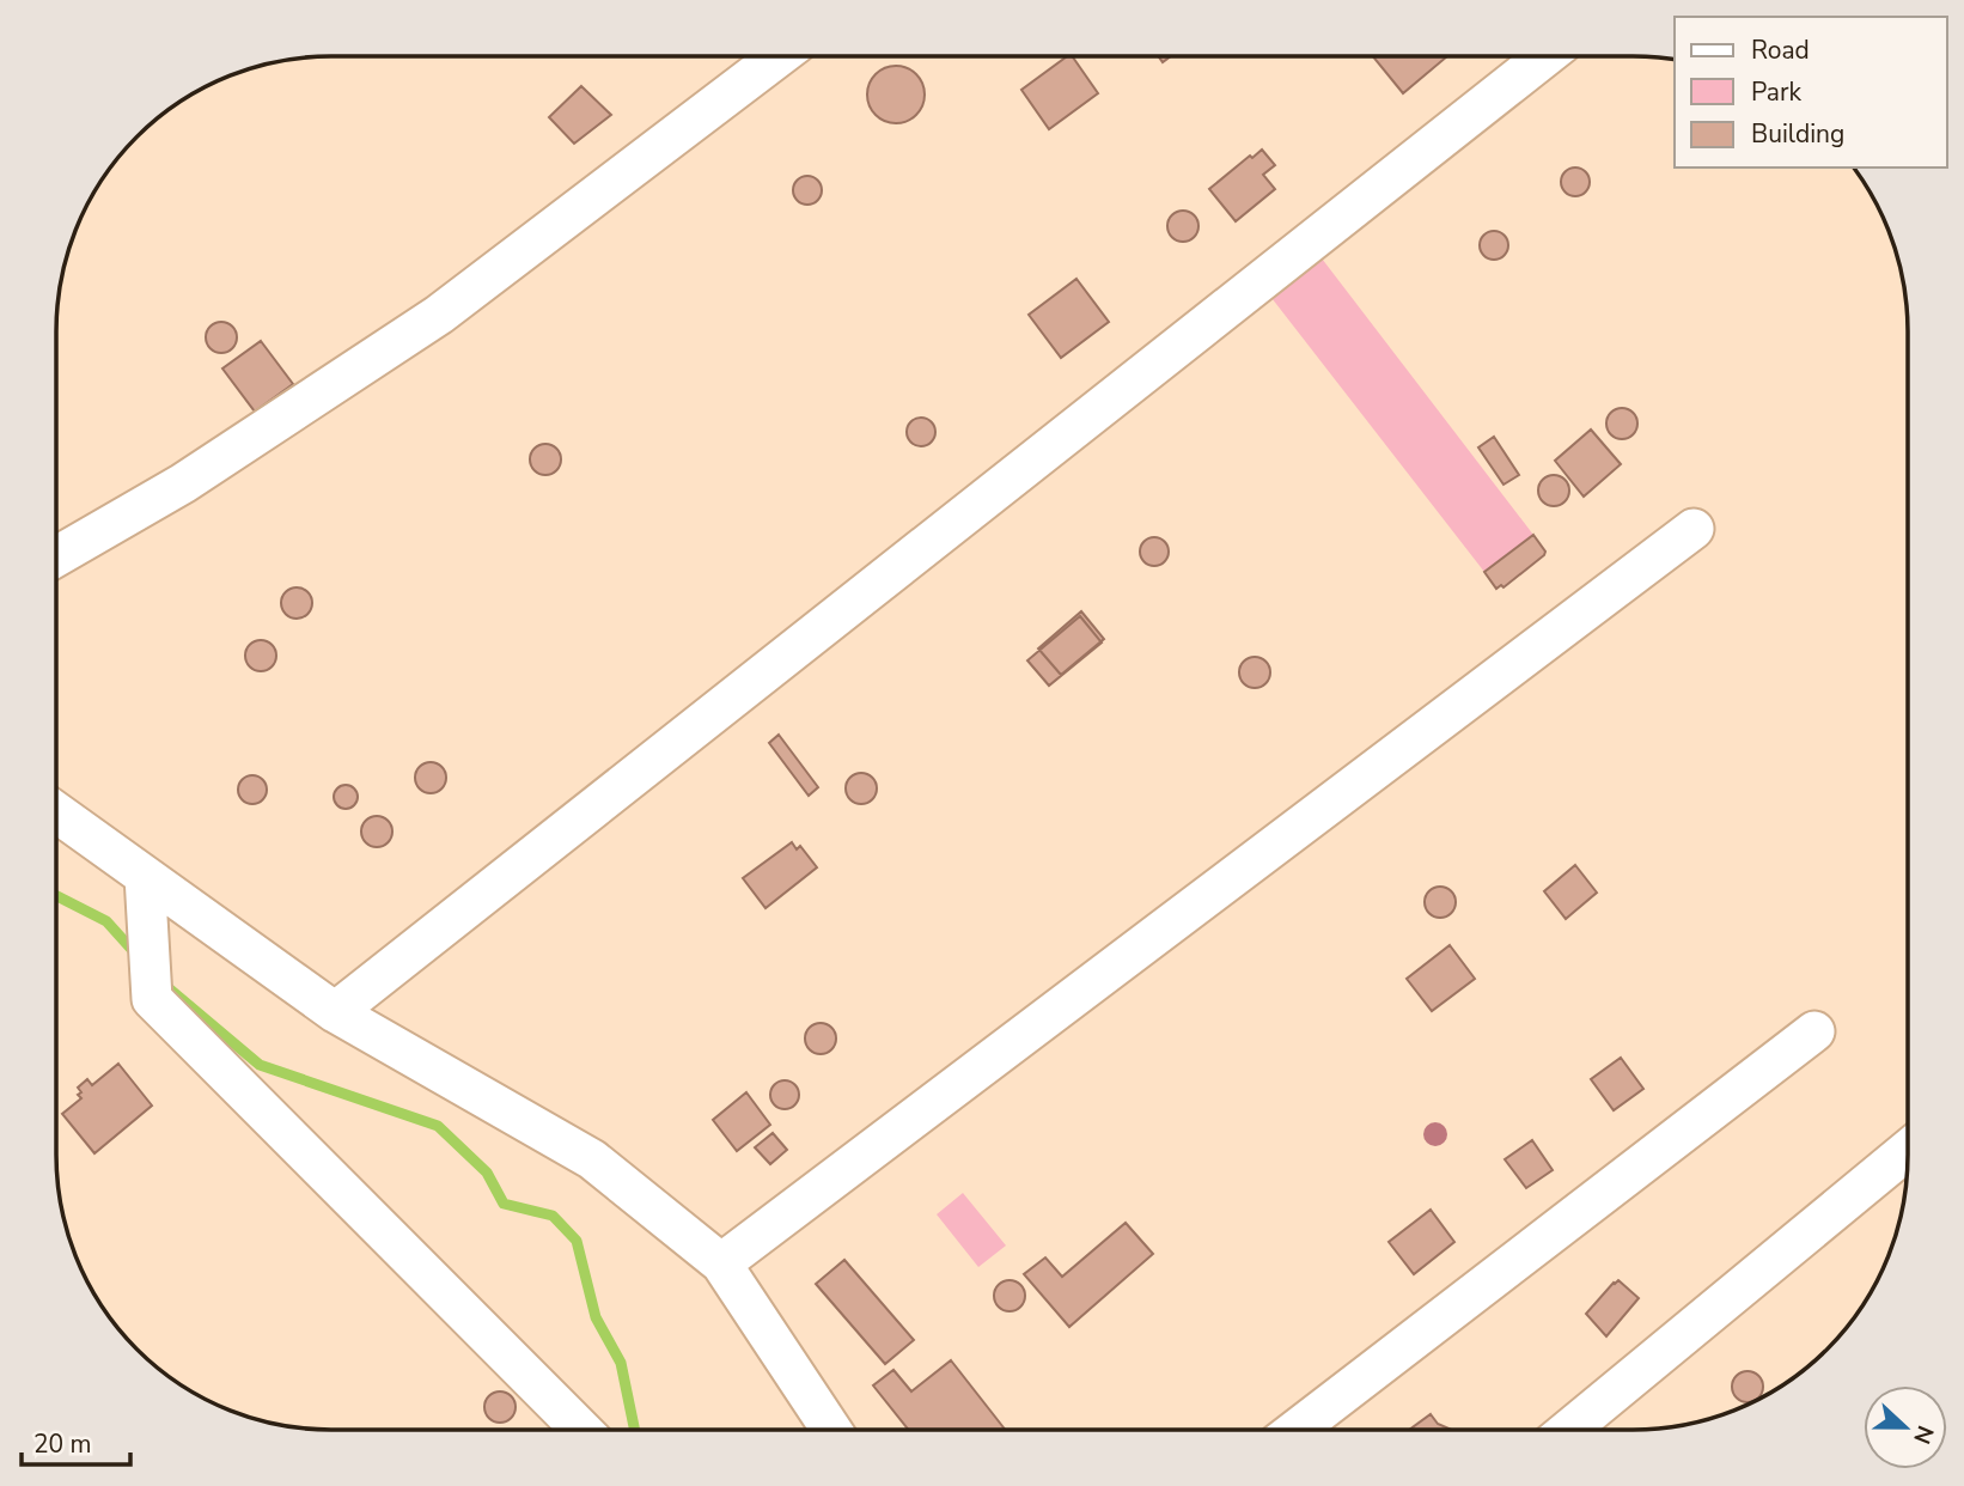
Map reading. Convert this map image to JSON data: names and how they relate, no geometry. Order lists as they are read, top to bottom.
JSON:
{
  "legend": ["Road", "Park", "Building"],
  "scale_bar": "20 m",
  "north": "right"
}
